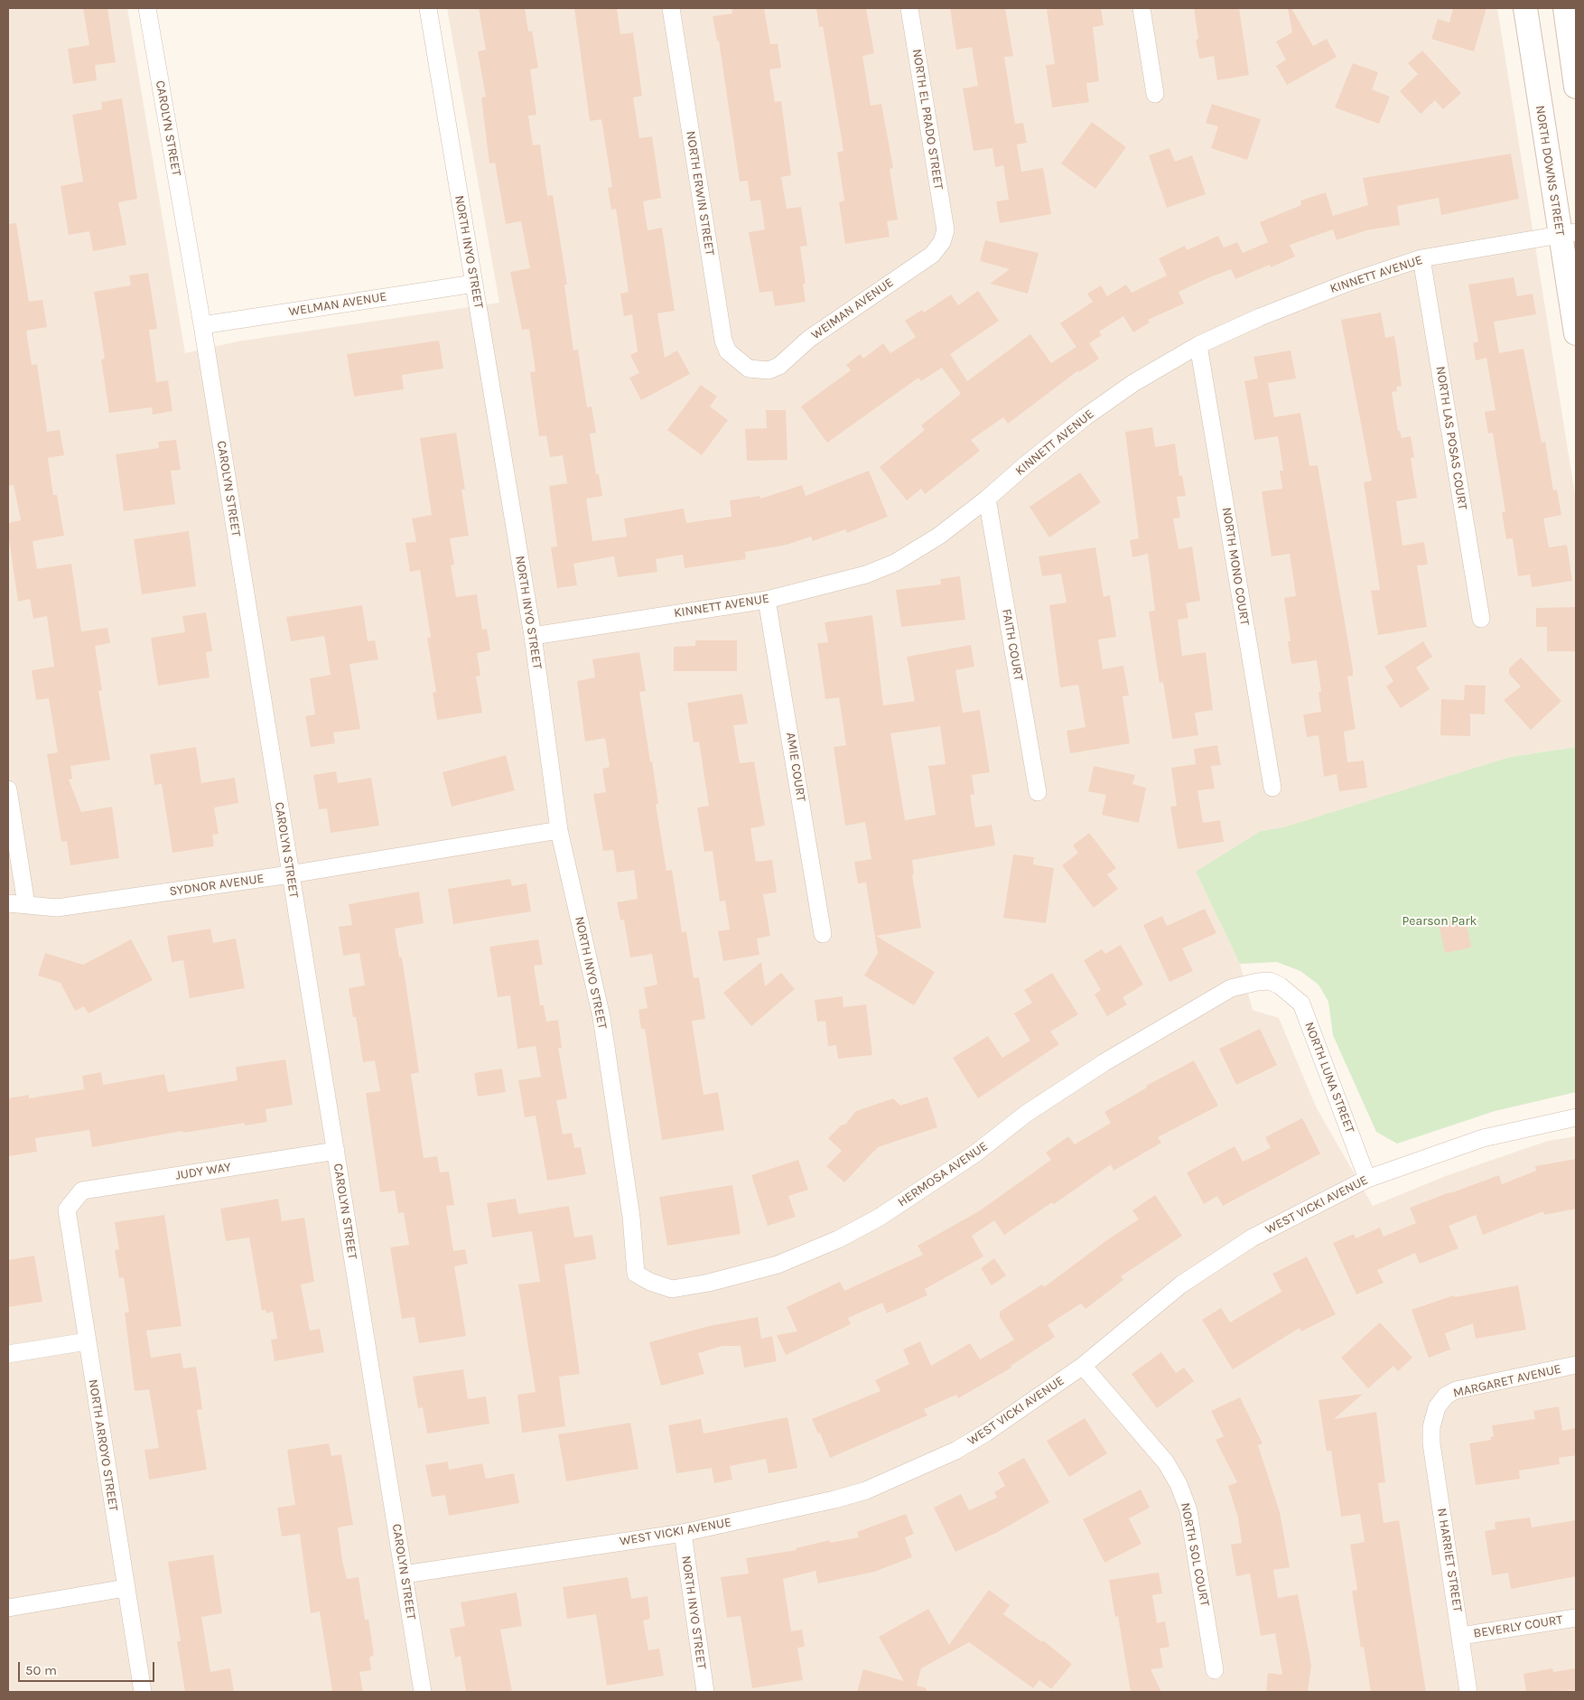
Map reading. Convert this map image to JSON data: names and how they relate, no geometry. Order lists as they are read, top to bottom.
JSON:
{
  "streets": {
    "street": [
      "NORTH EL PRADO STREET",
      "CAROLYN STREET",
      "NORTH DOWNS STREET",
      "NORTH ERWIN STREET",
      "NORTH INYO STREET",
      "KINNETT AVENUE",
      "WELMAN AVENUE",
      "WEIMAN AVENUE",
      "NORTH LAS POSAS COURT",
      "NORTH MONO COURT",
      "FAITH COURT",
      "AMIE COURT",
      "SYDNOR AVENUE",
      "NORTH LUNA STREET",
      "JUDY WAY",
      "HERMOSA AVENUE",
      "WEST VICKI AVENUE",
      "MARGARET AVENUE",
      "NORTH ARROYO STREET",
      "NORTH SOL COURT",
      "N HARRIET STREET",
      "BEVERLY COURT"
    ]
  },
  "crossings": [
    ["NORTH EL PRADO STREET", "WEIMAN AVENUE"],
    ["CAROLYN STREET", "WELMAN AVENUE"],
    ["CAROLYN STREET", "SYDNOR AVENUE"],
    ["CAROLYN STREET", "JUDY WAY"],
    ["CAROLYN STREET", "WEST VICKI AVENUE"],
    ["NORTH DOWNS STREET", "KINNETT AVENUE"],
    ["NORTH ERWIN STREET", "WEIMAN AVENUE"],
    ["NORTH INYO STREET", "KINNETT AVENUE"],
    ["NORTH INYO STREET", "WELMAN AVENUE"],
    ["NORTH INYO STREET", "SYDNOR AVENUE"],
    ["NORTH INYO STREET", "HERMOSA AVENUE"],
    ["NORTH INYO STREET", "WEST VICKI AVENUE"],
    ["KINNETT AVENUE", "NORTH LAS POSAS COURT"],
    ["KINNETT AVENUE", "NORTH MONO COURT"],
    ["KINNETT AVENUE", "FAITH COURT"],
    ["KINNETT AVENUE", "AMIE COURT"],
    ["NORTH LUNA STREET", "HERMOSA AVENUE"],
    ["NORTH LUNA STREET", "WEST VICKI AVENUE"],
    ["JUDY WAY", "NORTH ARROYO STREET"],
    ["WEST VICKI AVENUE", "NORTH SOL COURT"],
    ["MARGARET AVENUE", "N HARRIET STREET"],
    ["N HARRIET STREET", "BEVERLY COURT"]
  ],
  "parks": ["Pearson Park"],
  "scale_bar": "50 m"
}
